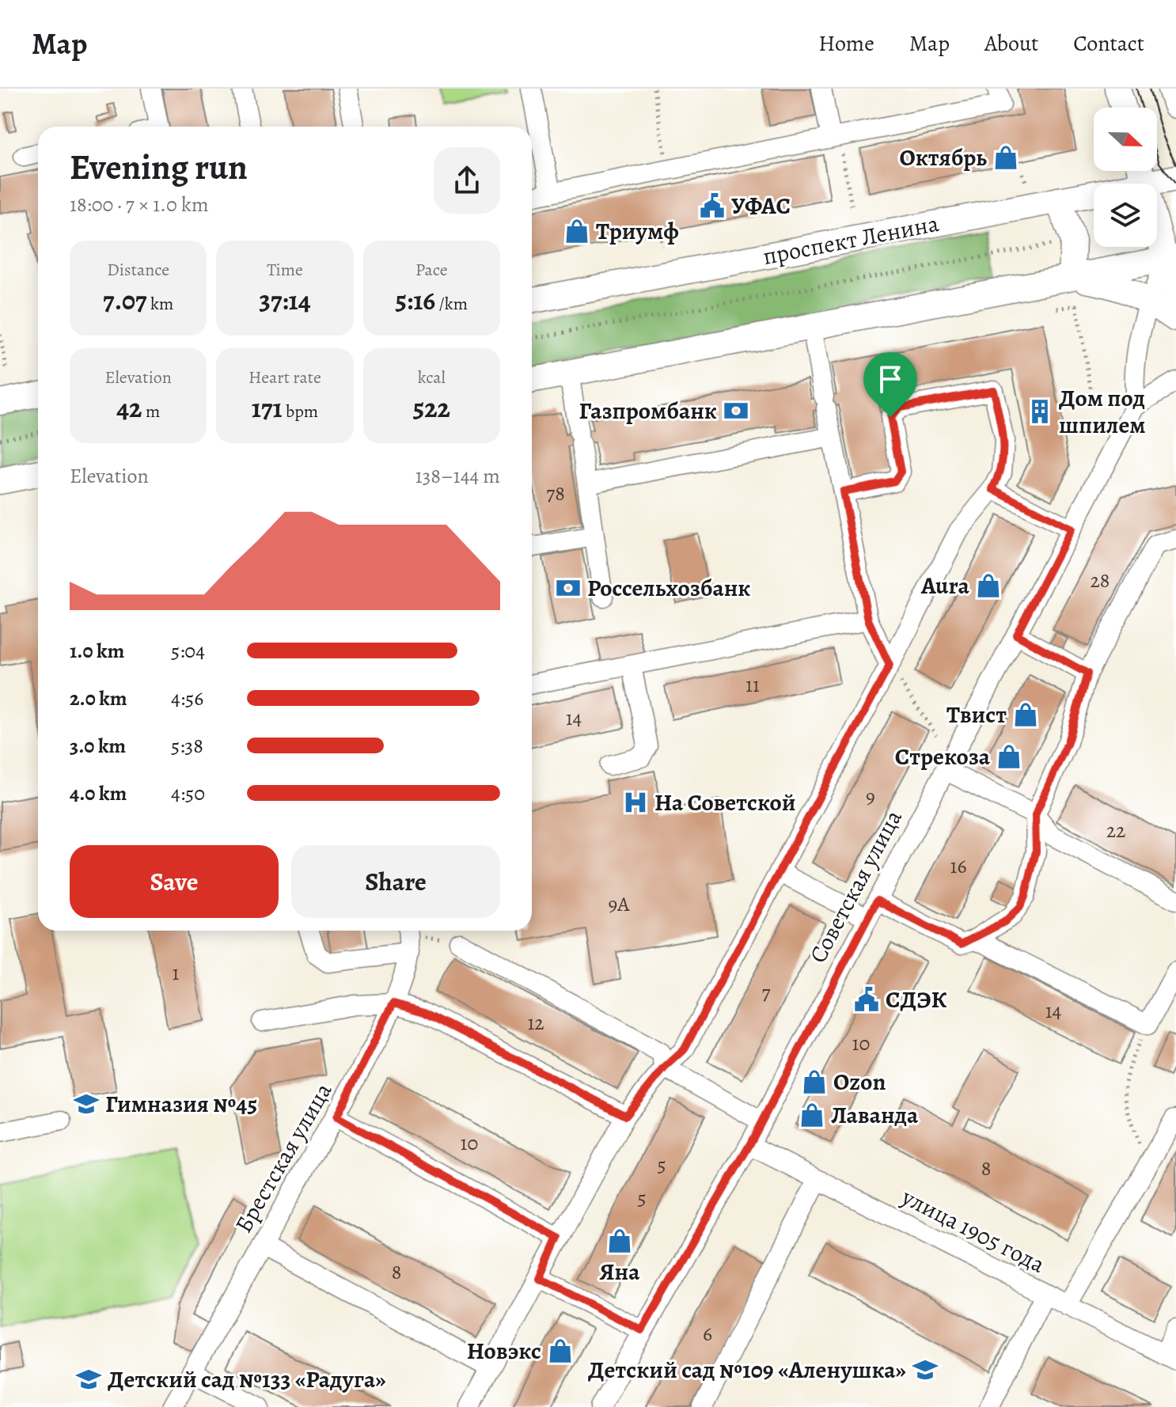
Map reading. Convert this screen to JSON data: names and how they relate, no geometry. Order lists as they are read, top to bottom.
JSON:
{
  "streets": {
    "main road": ["проспект Ленина"],
    "street": ["Советская улица", "Брестская улица", "улица 1905 года"]
  },
  "crossings": [
    ["Советская улица", "улица 1905 года"]
  ],
  "places": {
    "shop": [
      "Октябрь",
      "Триумф",
      "Aura",
      "Твист",
      "Стрекоза",
      "Ozon",
      "Лаванда",
      "Яна",
      "Новэкс"
    ],
    "public building": ["УФАС", "СДЭК"],
    "bank": ["Газпромбанк", "Россельхозбанк"],
    "building": ["Дом под шпилем"],
    "hospital": ["На Советской"],
    "school or university": ["Гимназия №45", "Детский сад №109 «Аленушка»", "Детский сад №133 «Радуга»"]
  },
  "house_numbers": [
    "78",
    "28",
    "11",
    "14",
    "9",
    "22",
    "16",
    "9А",
    "1",
    "7",
    "14",
    "12",
    "10",
    "10",
    "5",
    "8",
    "5",
    "8",
    "6"
  ],
  "north": "right",
  "page": {
    "header": "Map",
    "nav": [
      "Home",
      "Map",
      "About",
      "Contact"
    ],
    "heading": ["Evening run", "18:00 · 7 × 1.0 km"],
    "stats": [
      ["Distance", "7.07 km"],
      ["Time", "37:14"],
      ["Pace", "5:16 /km"],
      ["Elevation", "42 m"],
      ["Heart rate", "171 bpm"],
      ["kcal", "522"]
    ],
    "chart": ["Elevation", "138–144 m"],
    "list": [
      {
        "name": "1.0 km",
        "note": "5:04"
      },
      {
        "name": "2.0 km",
        "note": "4:56"
      },
      {
        "name": "3.0 km",
        "note": "5:38"
      },
      {
        "name": "4.0 km",
        "note": "4:50"
      }
    ],
    "buttons": ["Save", "Share"]
  }
}
